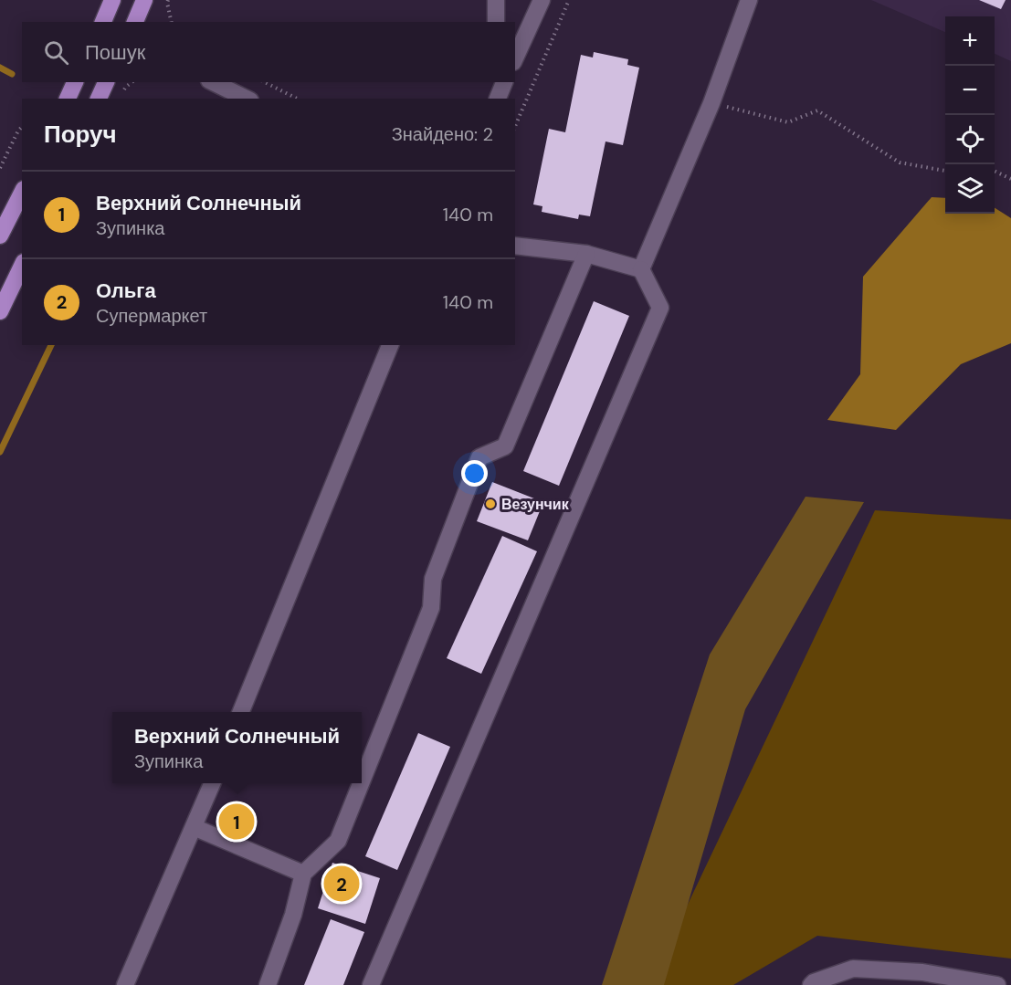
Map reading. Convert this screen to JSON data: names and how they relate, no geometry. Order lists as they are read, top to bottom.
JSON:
{
  "places": ["Везунчик"],
  "page": {
    "map_buttons": ["+", "−"],
    "search": "Пошук",
    "heading": ["Поруч", "Знайдено: 2"],
    "list": [
      {
        "mark": "1",
        "name": "Верхний Солнечный",
        "note": "Зупинка",
        "value": "140 m"
      },
      {
        "mark": "2",
        "name": "Ольга",
        "note": "Супермаркет",
        "value": "140 m"
      }
    ],
    "popup": ["Верхний Солнечный", "Зупинка"],
    "pins": ["1", "2"]
  }
}
